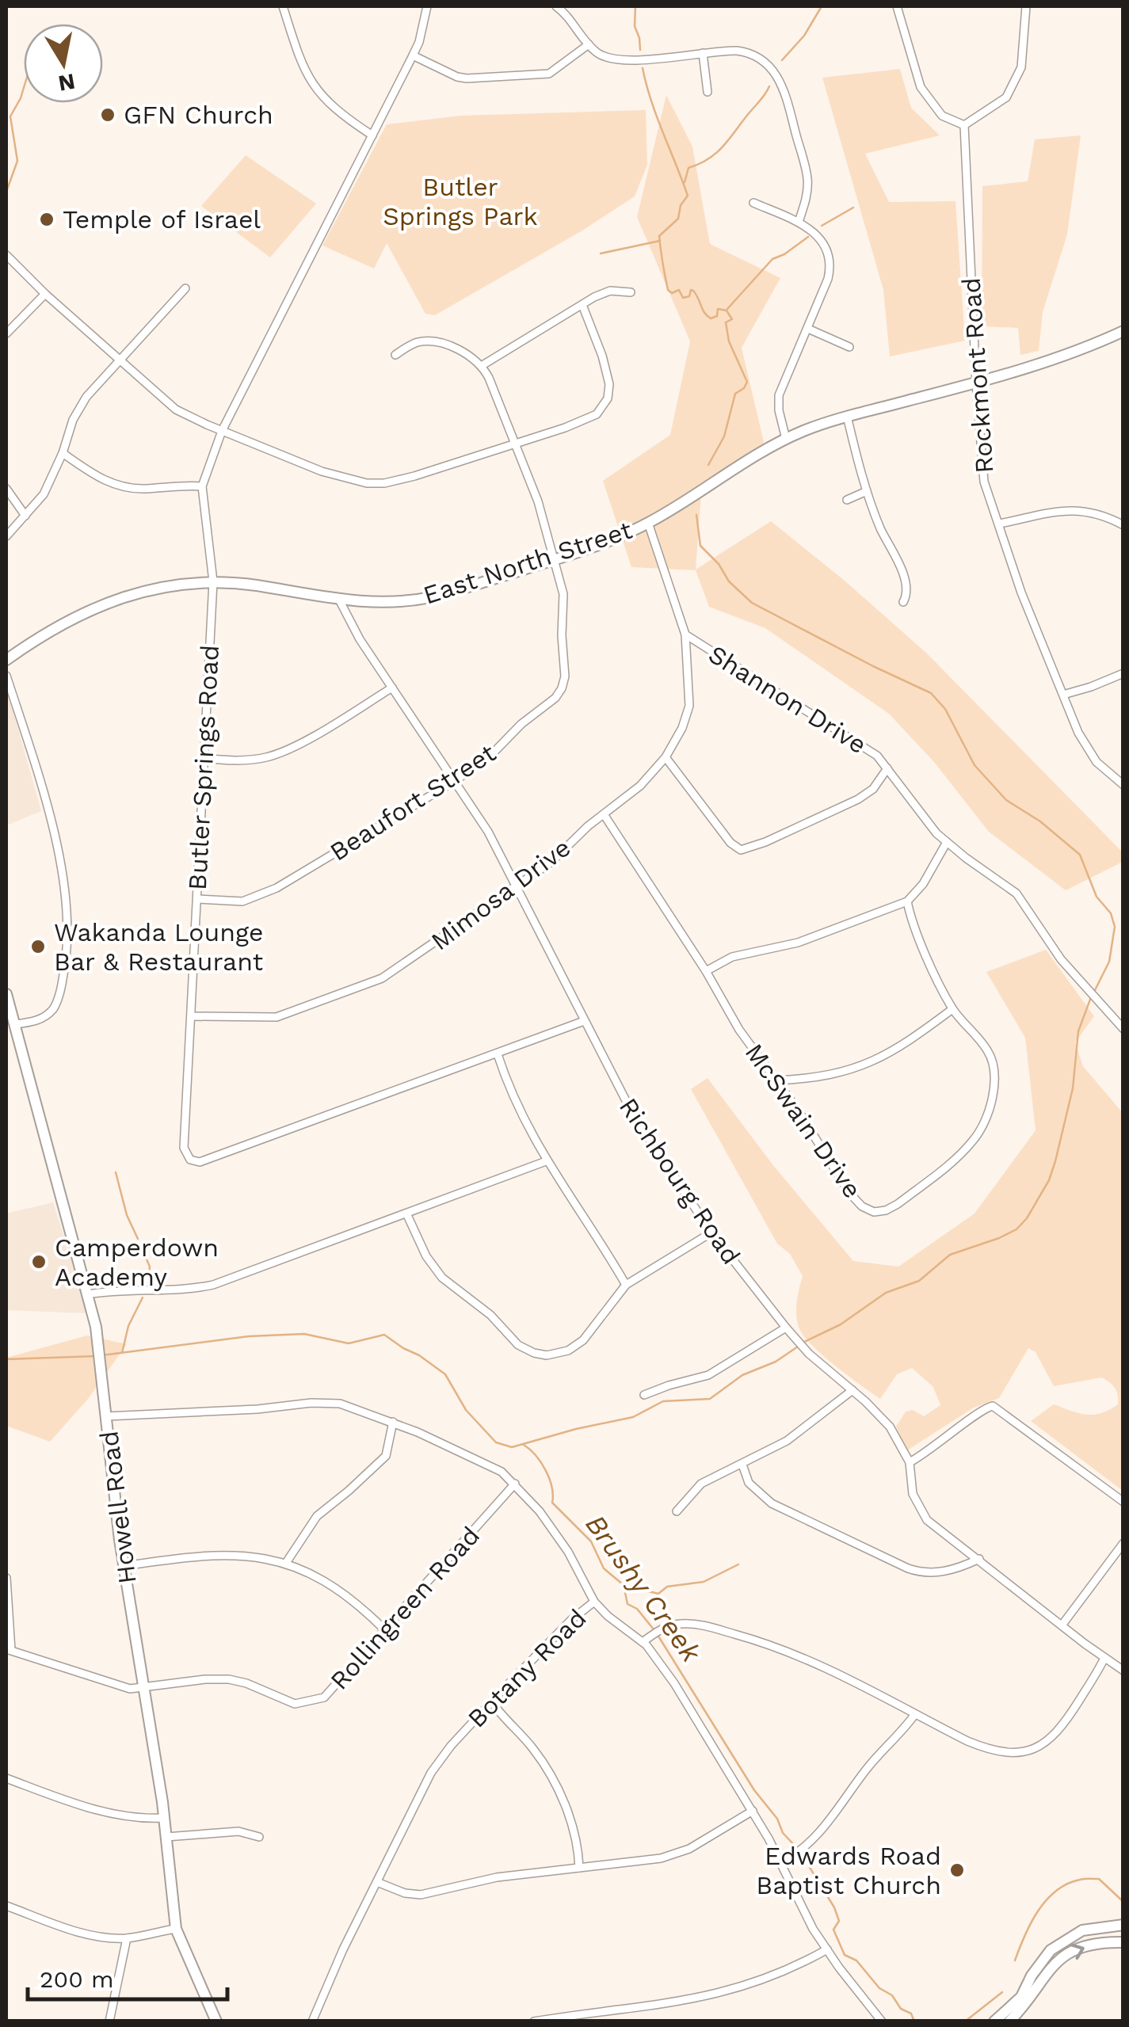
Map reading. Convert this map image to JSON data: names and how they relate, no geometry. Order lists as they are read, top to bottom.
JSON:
{
  "streets": {
    "main road": ["East North Street", "Howell Road"],
    "street": [
      "Rockmont Road",
      "Shannon Drive",
      "Butler Springs Road",
      "Beaufort Street",
      "Mimosa Drive",
      "McSwain Drive",
      "Richbourg Road",
      "Rollingreen Road",
      "Botany Road"
    ]
  },
  "crossings": [
    ["Rockmont Road", "East North Street"],
    ["East North Street", "Shannon Drive"],
    ["East North Street", "Butler Springs Road"],
    ["East North Street", "Beaufort Street"],
    ["East North Street", "Richbourg Road"],
    ["Shannon Drive", "Mimosa Drive"],
    ["Butler Springs Road", "Beaufort Street"],
    ["Butler Springs Road", "Mimosa Drive"],
    ["Butler Springs Road", "Richbourg Road"],
    ["Beaufort Street", "Richbourg Road"],
    ["Mimosa Drive", "McSwain Drive"],
    ["Mimosa Drive", "Richbourg Road"],
    ["Howell Road", "Rollingreen Road"]
  ],
  "water": ["Brushy Creek"],
  "parks": ["Butler Springs Park"],
  "places": [
    "GFN Church",
    "Temple of Israel",
    "Wakanda Lounge Bar & Restaurant",
    "Camperdown Academy",
    "Edwards Road Baptist Church"
  ],
  "scale_bar": "200 m",
  "north": "bottom"
}
